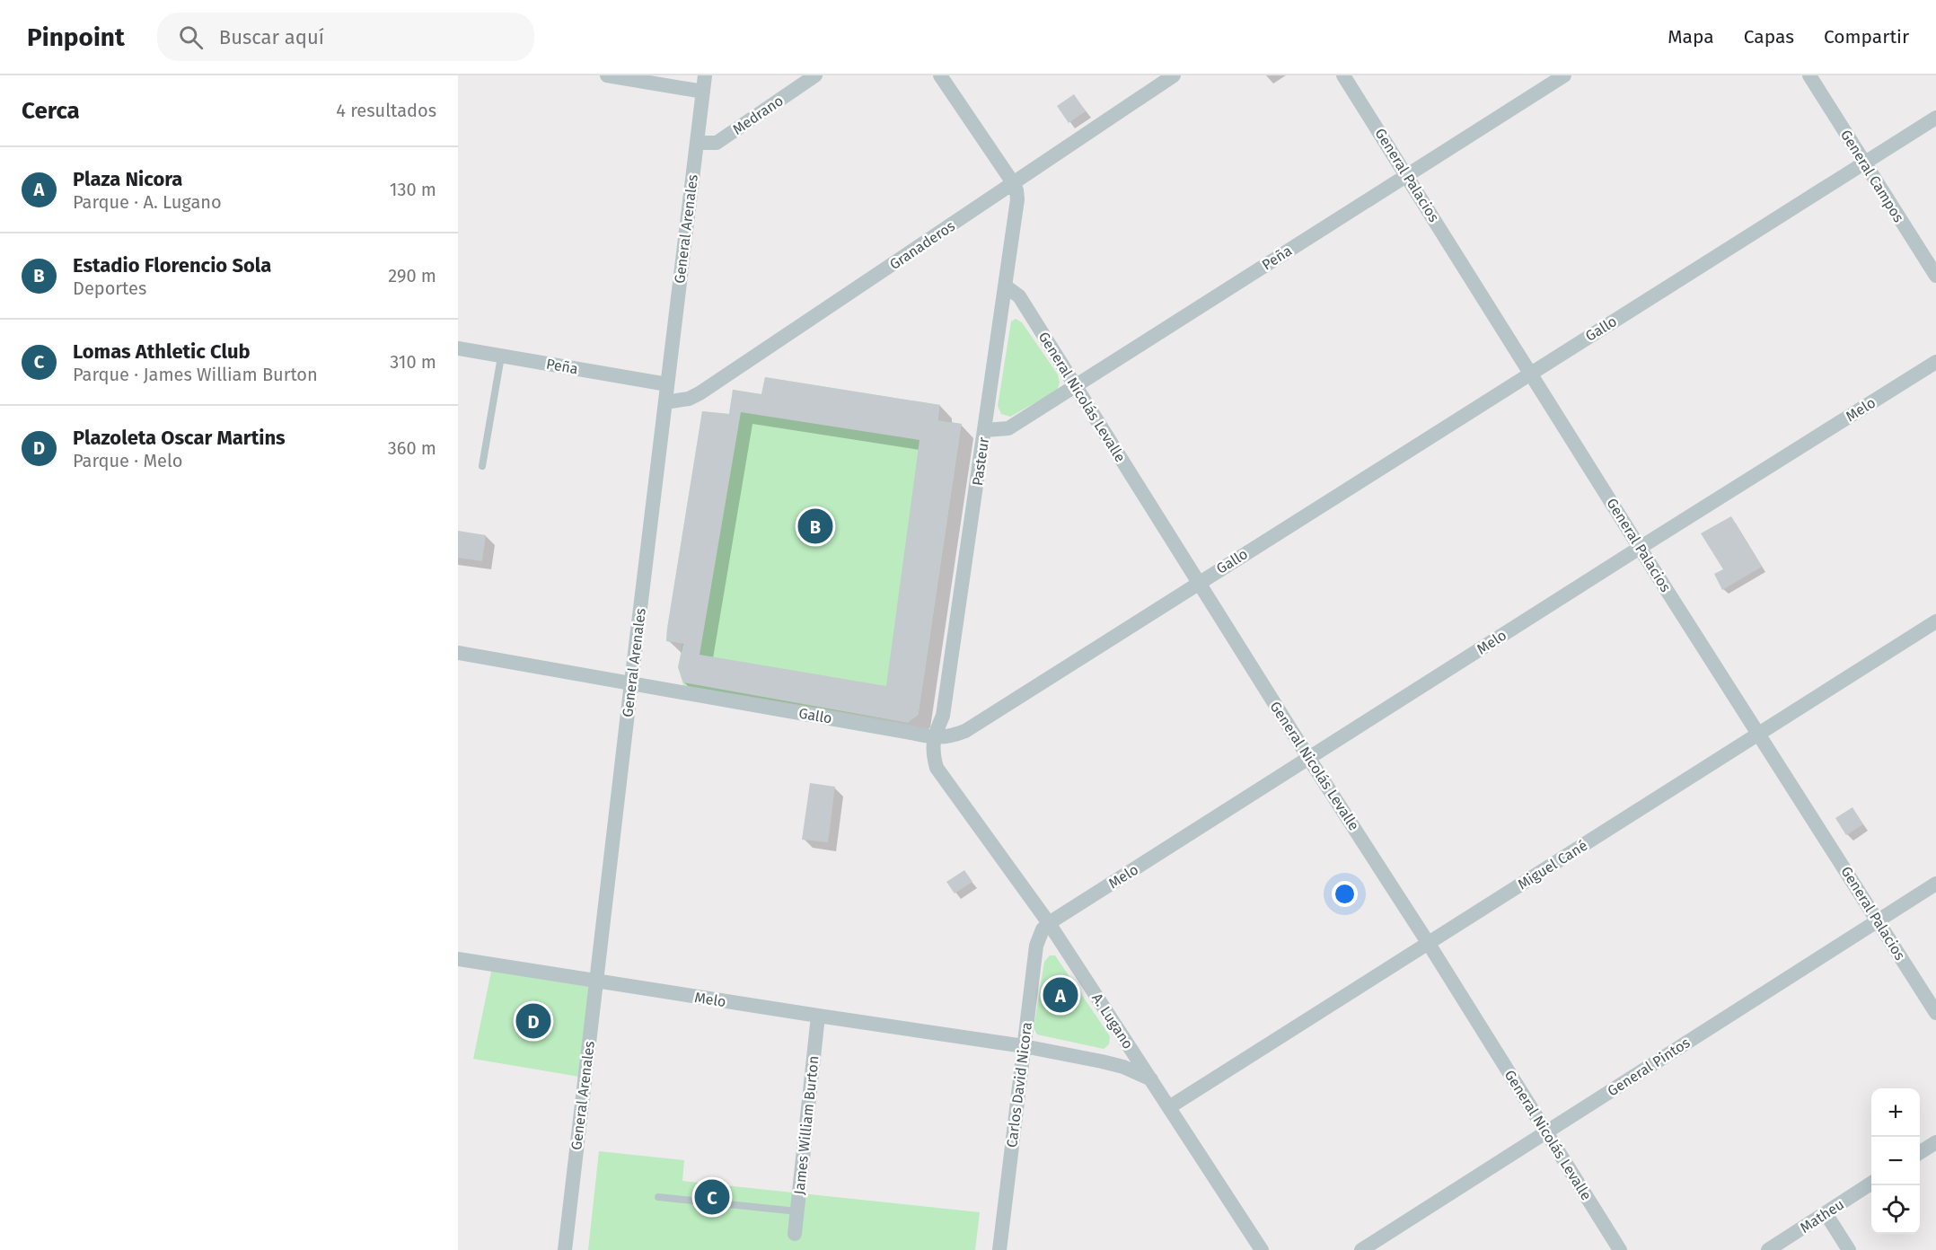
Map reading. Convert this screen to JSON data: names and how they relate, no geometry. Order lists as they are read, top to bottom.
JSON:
{
  "streets": {
    "street": [
      "Medrano",
      "General Palacios",
      "General Campos",
      "General Arenales",
      "Granaderos",
      "Peña",
      "Gallo",
      "General Nicolás Levalle",
      "Melo",
      "Pasteur",
      "Miguel Cané",
      "A. Lugano",
      "General Pintos",
      "Carlos David Nicora",
      "James William Burton",
      "Matheu"
    ]
  },
  "crossings": [
    ["Medrano", "General Arenales"],
    ["General Palacios", "Peña"],
    ["General Palacios", "Gallo"],
    ["General Palacios", "Melo"],
    ["General Palacios", "Miguel Cané"],
    ["General Palacios", "General Pintos"],
    ["General Campos", "Gallo"],
    ["General Arenales", "Granaderos"],
    ["General Arenales", "Peña"],
    ["General Arenales", "Gallo"],
    ["General Arenales", "Melo"],
    ["Granaderos", "Pasteur"],
    ["Peña", "General Nicolás Levalle"],
    ["Peña", "Pasteur"],
    ["Gallo", "General Nicolás Levalle"],
    ["Gallo", "Pasteur"],
    ["Gallo", "A. Lugano"],
    ["General Nicolás Levalle", "Melo"],
    ["General Nicolás Levalle", "Pasteur"],
    ["General Nicolás Levalle", "Miguel Cané"],
    ["General Nicolás Levalle", "General Pintos"],
    ["Melo", "A. Lugano"],
    ["Melo", "Carlos David Nicora"],
    ["Melo", "James William Burton"],
    ["Pasteur", "A. Lugano"],
    ["Miguel Cané", "A. Lugano"],
    ["A. Lugano", "Carlos David Nicora"]
  ],
  "page": {
    "header": "Pinpoint",
    "search": "Buscar aquí",
    "nav": ["Mapa", "Capas", "Compartir"],
    "heading": ["Cerca", "4 resultados"],
    "list": [
      {
        "mark": "A",
        "name": "Plaza Nicora",
        "note": "Parque · A. Lugano",
        "value": "130 m"
      },
      {
        "mark": "B",
        "name": "Estadio Florencio Sola",
        "note": "Deportes",
        "value": "290 m"
      },
      {
        "mark": "C",
        "name": "Lomas Athletic Club",
        "note": "Parque · James William Burton",
        "value": "310 m"
      },
      {
        "mark": "D",
        "name": "Plazoleta Oscar Martins",
        "note": "Parque · Melo",
        "value": "360 m"
      }
    ],
    "pins": [
      "B",
      "A",
      "D",
      "C"
    ],
    "map_buttons": ["+", "−"]
  }
}
